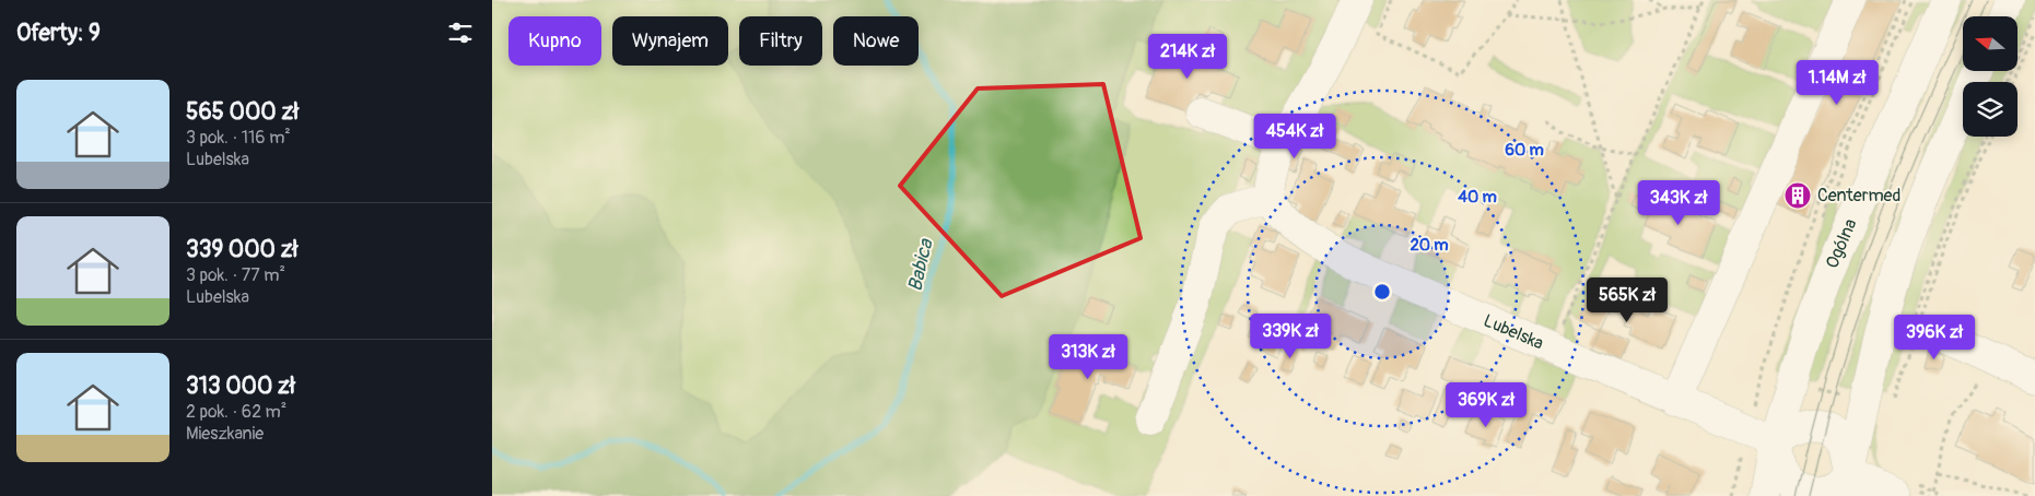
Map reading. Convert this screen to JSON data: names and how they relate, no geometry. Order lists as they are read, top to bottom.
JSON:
{
  "streets": {
    "street": ["Ogólna", "Lubelska"]
  },
  "crossings": [
    ["Ogólna", "Lubelska"]
  ],
  "water": ["Babica"],
  "places": {
    "building": ["Centermed"]
  },
  "north": "left",
  "page": {
    "heading": "Oferty: 9",
    "chip": [
      "Kupno",
      "Wynajem",
      "Filtry",
      "Nowe"
    ],
    "price": [
      "214K zł",
      "1.14M zł",
      "454K zł",
      "343K zł",
      "565K zł",
      "339K zł",
      "396K zł",
      "313K zł",
      "369K zł"
    ],
    "list": [
      {
        "name": "565 000 zł",
        "note": "3 pok. · 116 m² · Lubelska"
      },
      {
        "name": "339 000 zł",
        "note": "3 pok. · 77 m² · Lubelska"
      },
      {
        "name": "313 000 zł",
        "note": "2 pok. · 62 m² · Mieszkanie"
      }
    ]
  },
  "rings": ["60 m", "40 m", "20 m"]
}
